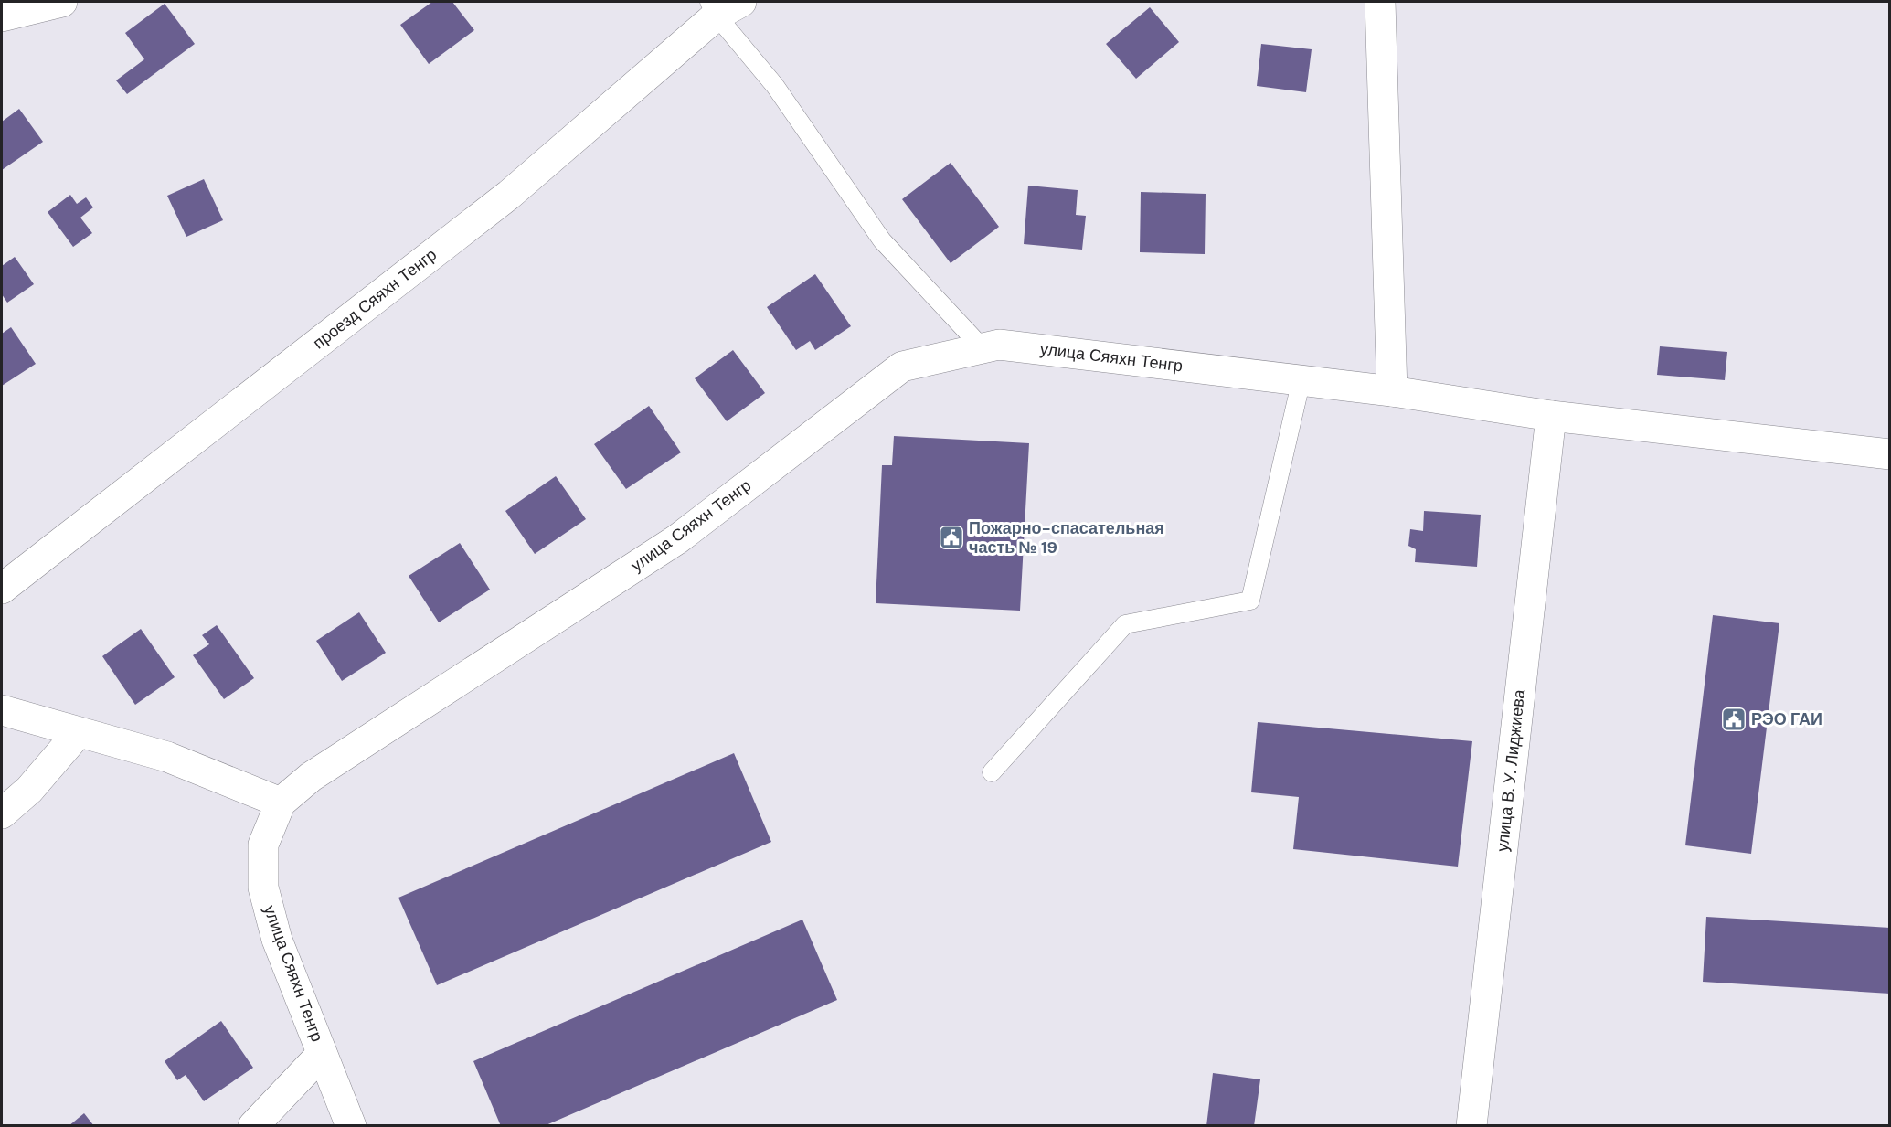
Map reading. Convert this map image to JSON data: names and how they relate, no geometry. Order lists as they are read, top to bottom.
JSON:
{
  "streets": {
    "street": ["проезд Сяяхн Тенгр", "улица Сяяхн Тенгр", "улица В. У. Лиджиева"]
  },
  "places": {
    "public building": ["Пожарно-спасательная часть № 19", "РЭО ГАИ"]
  }
}
